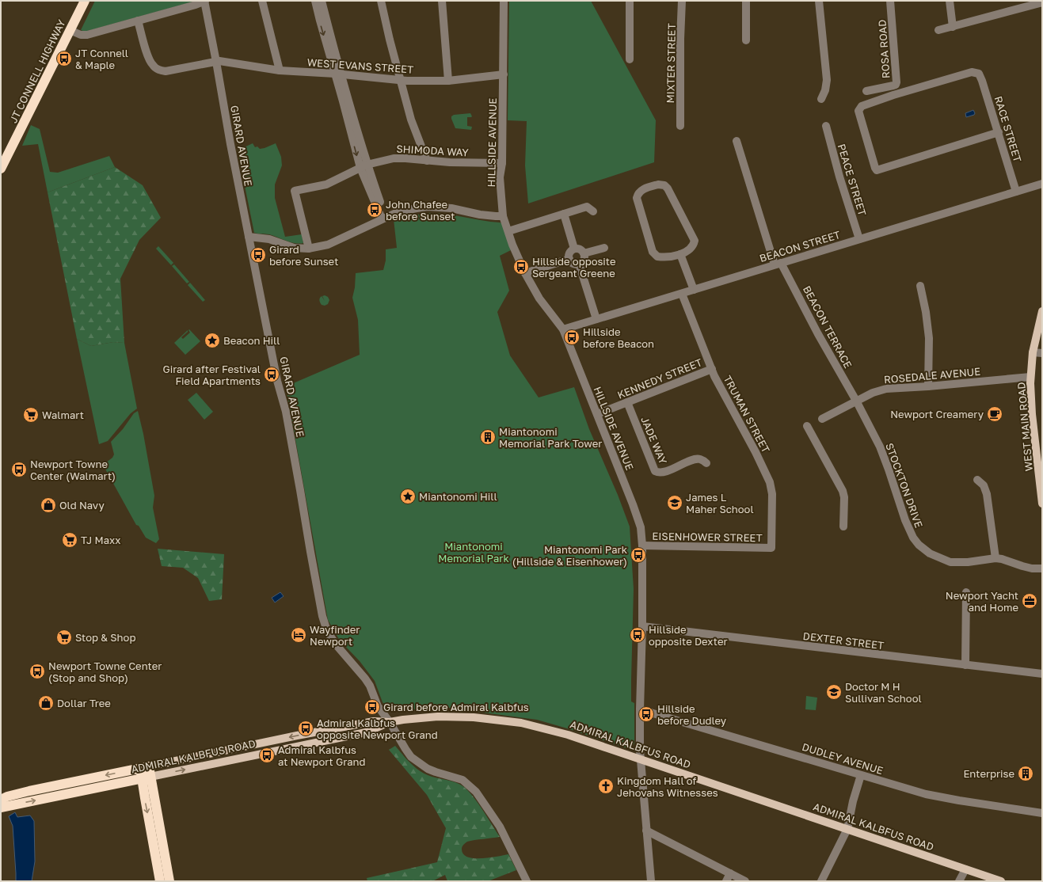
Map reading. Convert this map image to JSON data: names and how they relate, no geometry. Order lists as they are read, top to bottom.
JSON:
{
  "streets": {
    "highway": ["JT CONNELL HIGHWAY", "ADMIRAL KALBFUS ROAD"],
    "main road": ["WEST MAIN ROAD"],
    "street": [
      "ROSA ROAD",
      "MIXTER STREET",
      "WEST EVANS STREET",
      "RACE STREET",
      "HILLSIDE AVENUE",
      "GIRARD AVENUE",
      "SHIMODA WAY",
      "PEACE STREET",
      "BEACON STREET",
      "BEACON TERRACE",
      "ROSEDALE AVENUE",
      "KENNEDY STREET",
      "TRUMAN STREET",
      "JADE WAY",
      "STOCKTON DRIVE",
      "EISENHOWER STREET",
      "DEXTER STREET",
      "DUDLEY AVENUE"
    ]
  },
  "crossings": [
    ["WEST EVANS STREET", "HILLSIDE AVENUE"],
    ["WEST EVANS STREET", "GIRARD AVENUE"],
    ["RACE STREET", "BEACON STREET"],
    ["HILLSIDE AVENUE", "SHIMODA WAY"],
    ["HILLSIDE AVENUE", "BEACON STREET"],
    ["HILLSIDE AVENUE", "KENNEDY STREET"],
    ["HILLSIDE AVENUE", "EISENHOWER STREET"],
    ["HILLSIDE AVENUE", "DEXTER STREET"],
    ["HILLSIDE AVENUE", "ADMIRAL KALBFUS ROAD"],
    ["HILLSIDE AVENUE", "DUDLEY AVENUE"],
    ["GIRARD AVENUE", "ADMIRAL KALBFUS ROAD"],
    ["PEACE STREET", "BEACON STREET"],
    ["BEACON STREET", "BEACON TERRACE"],
    ["BEACON STREET", "TRUMAN STREET"],
    ["BEACON TERRACE", "ROSEDALE AVENUE"],
    ["BEACON TERRACE", "STOCKTON DRIVE"],
    ["ROSEDALE AVENUE", "WEST MAIN ROAD"],
    ["ROSEDALE AVENUE", "STOCKTON DRIVE"],
    ["KENNEDY STREET", "TRUMAN STREET"],
    ["KENNEDY STREET", "JADE WAY"],
    ["TRUMAN STREET", "EISENHOWER STREET"]
  ],
  "parks": ["Miantonomi Memorial Park"],
  "places": {
    "bus stop": [
      "JT Connell & Maple",
      "John Chafee before Sunset",
      "Girard before Sunset",
      "Hillside opposite Sergeant Greene",
      "Hillside before Beacon",
      "Girard after Festival Field Apartments",
      "Newport Towne Center (Walmart)",
      "Miantonomi Park (Hillside & Eisenhower)",
      "Hillside opposite Dexter",
      "Newport Towne Center (Stop and Shop)",
      "Girard before Admiral Kalbfus",
      "Hillside before Dudley",
      "Admiral Kalbfus opposite Newport Grand",
      "Admiral Kalbfus at Newport Grand"
    ],
    "place": ["Beacon Hill", "Miantonomi Hill"],
    "cafe": ["Newport Creamery"],
    "supermarket": ["Walmart", "TJ Maxx", "Stop & Shop"],
    "building": ["Miantonomi Memorial Park Tower", "Enterprise"],
    "school or university": ["James L Maher School", "Doctor M H Sullivan School"],
    "shop": ["Old Navy", "Dollar Tree"],
    "office": ["Newport Yacht and Home"],
    "hotel": ["Wayfinder Newport"],
    "church": ["Kingdom Hall of Jehovahs Witnesses"]
  }
}
